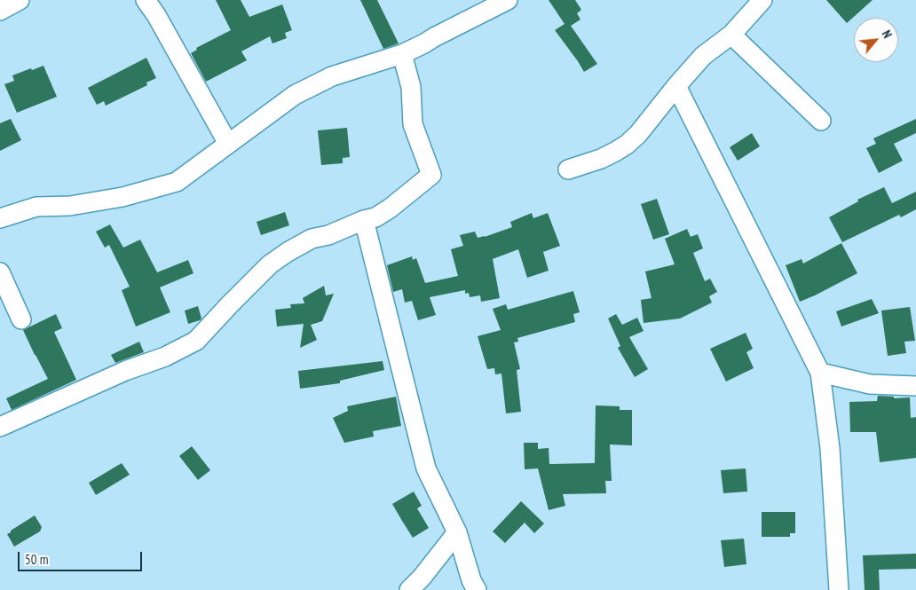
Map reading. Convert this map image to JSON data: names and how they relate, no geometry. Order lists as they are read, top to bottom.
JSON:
{
  "scale_bar": "50 m",
  "north": "top right"
}
